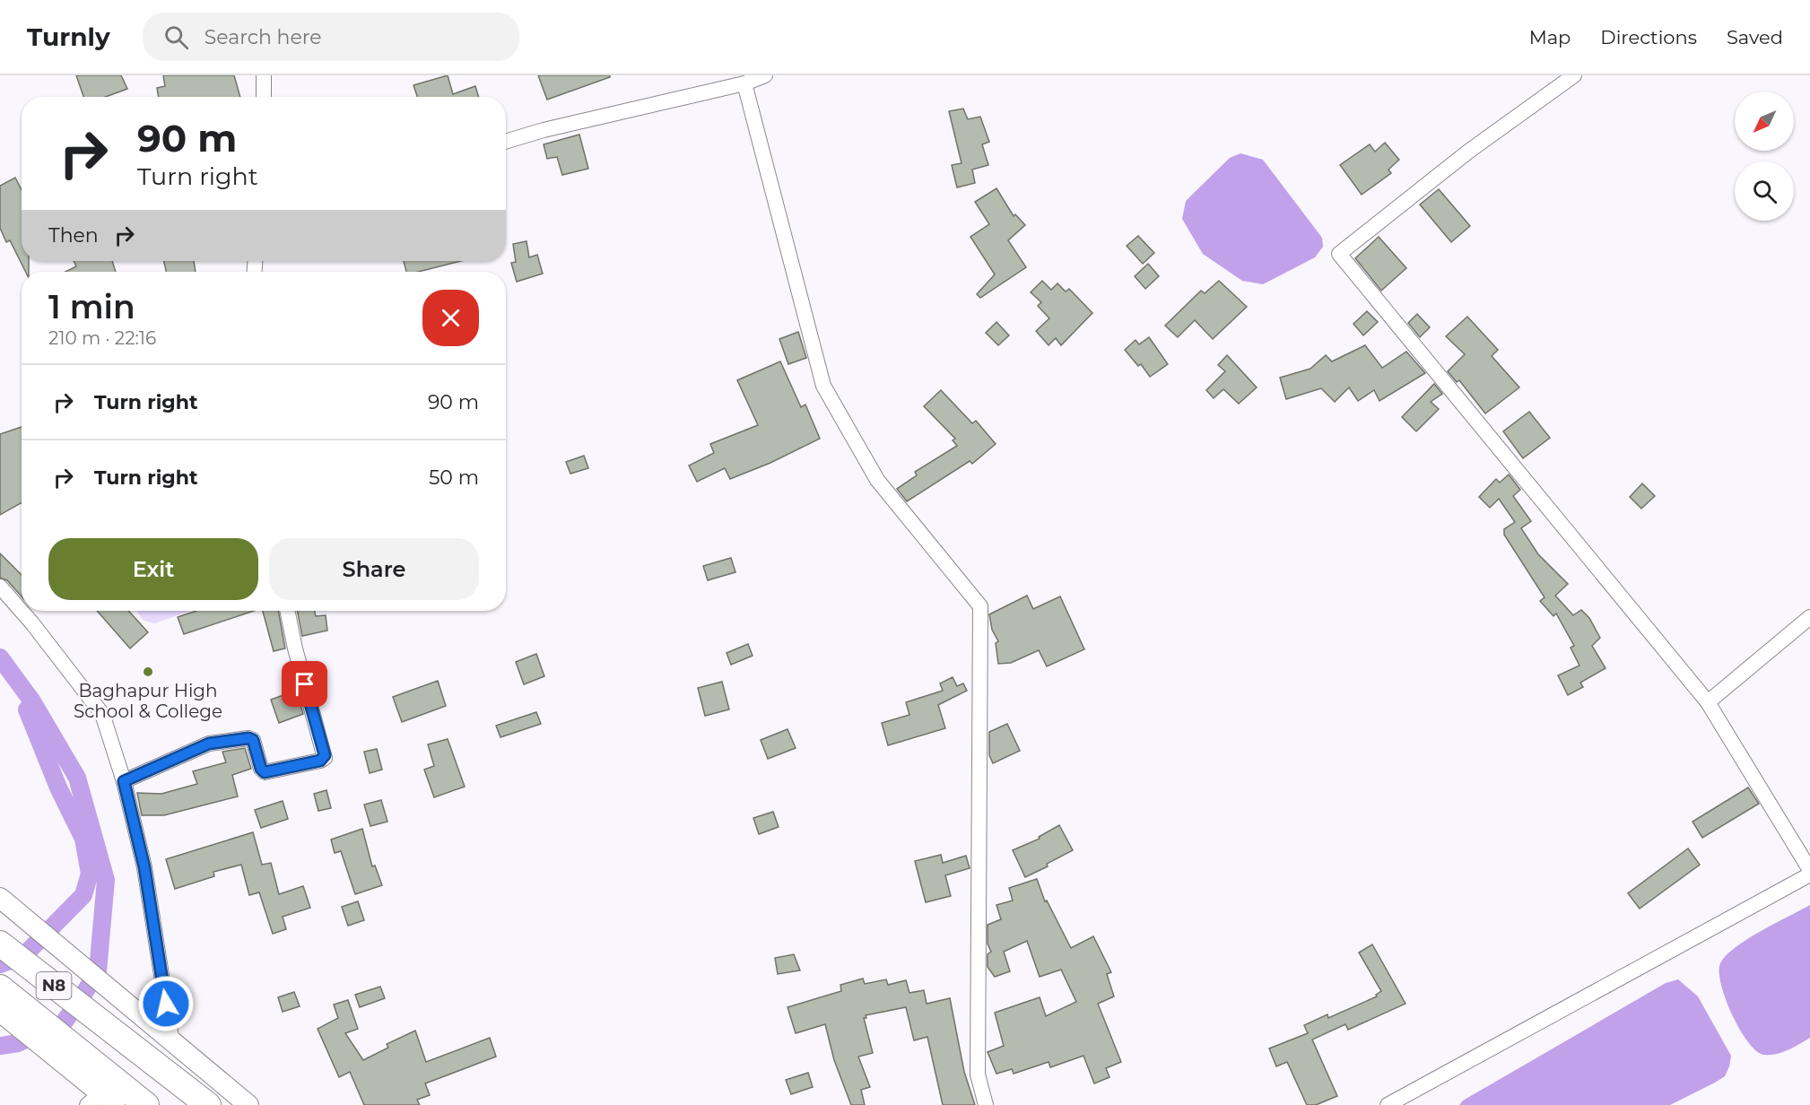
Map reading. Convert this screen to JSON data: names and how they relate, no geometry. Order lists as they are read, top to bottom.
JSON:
{
  "streets": {
    "highway": ["N8"]
  },
  "places": ["Baghapur High School & College"],
  "north": "bottom left",
  "page": {
    "header": "Turnly",
    "search": "Search here",
    "nav": ["Map", "Directions", "Saved"],
    "turn": ["90 m", "Turn right"],
    "then": "Then",
    "heading": ["1 min", "210 m · 22:16"],
    "list": [
      {
        "name": "Turn right",
        "value": "90 m"
      },
      {
        "name": "Turn right",
        "value": "50 m"
      }
    ],
    "buttons": ["Exit", "Share"]
  }
}
